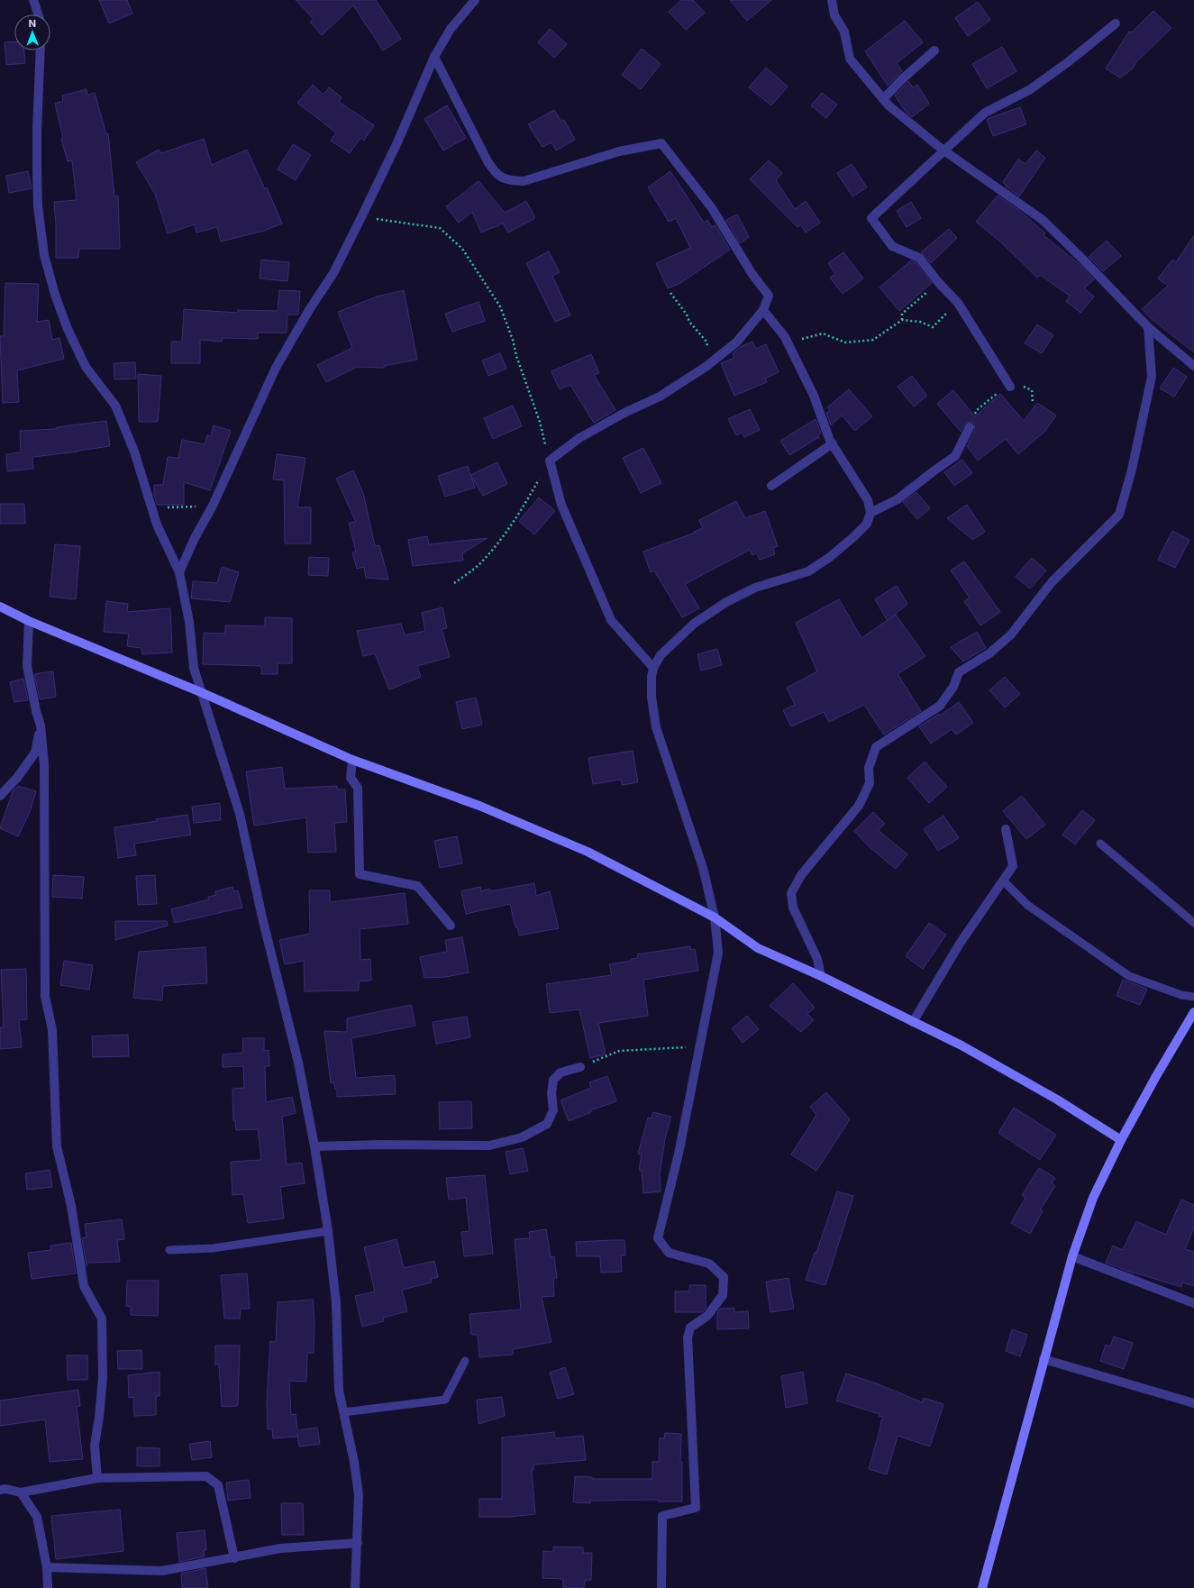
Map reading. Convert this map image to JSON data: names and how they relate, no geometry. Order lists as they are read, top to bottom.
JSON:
{
  "north": "top"
}
